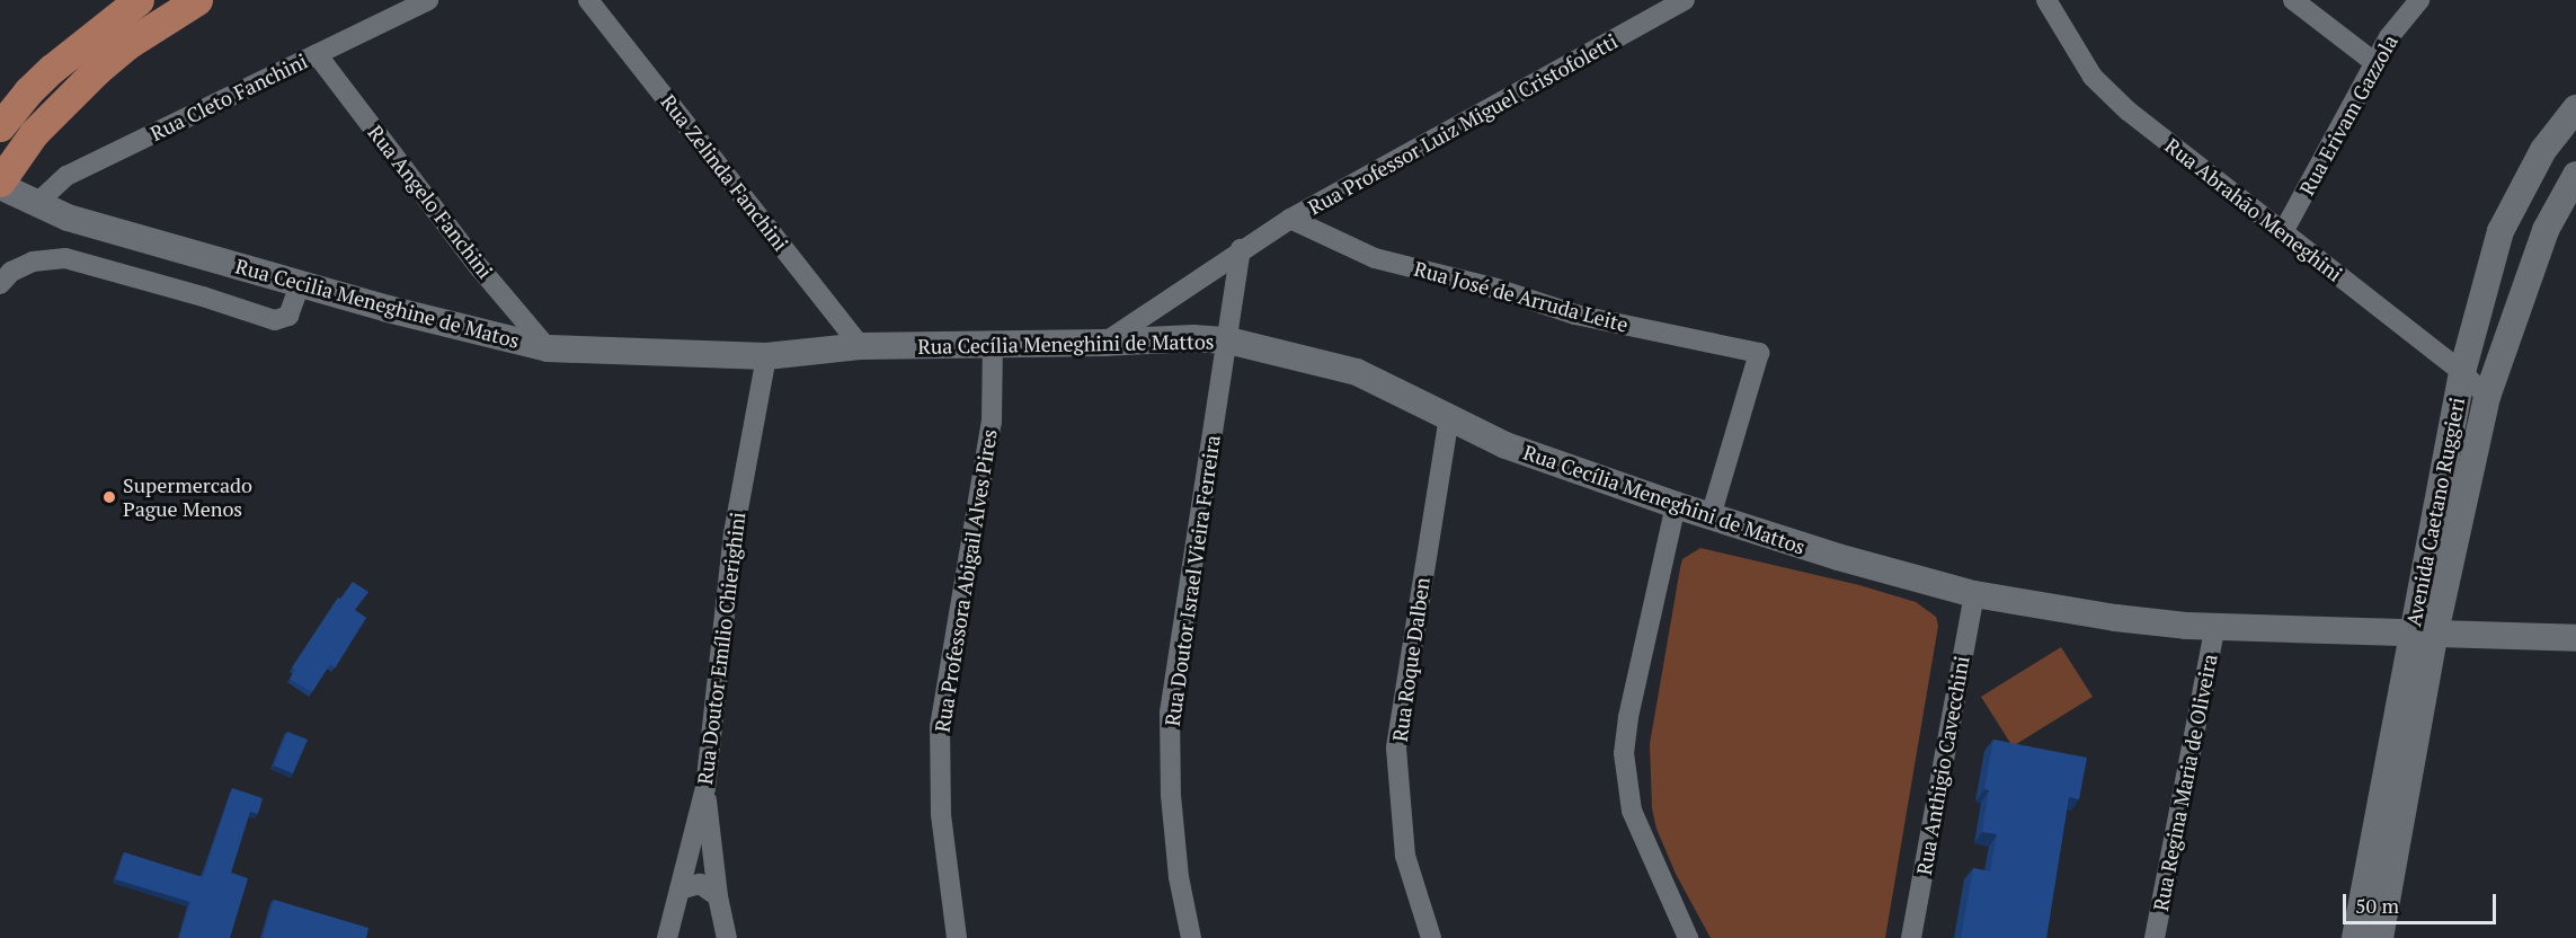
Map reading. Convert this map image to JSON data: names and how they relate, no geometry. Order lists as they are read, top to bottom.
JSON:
{
  "streets": {
    "street": [
      "Rua Cleto Fanchini",
      "Rua Erivam Gazzola",
      "Rua Professor Luiz Miguel Cristofoletti",
      "Rua Zelinda Fanchini",
      "Rua Angelo Fanchini",
      "Rua Abrahão Meneghini",
      "Rua José de Arruda Leite",
      "Rua Cecilia Meneghine de Matos",
      "Rua Cecília Meneghini de Mattos",
      "Avenida Caetano Ruggieri",
      "Rua Professora Abigail Alves Pires",
      "Rua Doutor Israel Vieira Ferreira",
      "Rua Doutor Emílio Chierighini",
      "Rua Roque Dalben",
      "Rua Anthigio Cavecchini",
      "Rua Regina Maria de Oliveira"
    ]
  },
  "crossings": [
    ["Rua Cleto Fanchini", "Rua Angelo Fanchini"],
    ["Rua Cleto Fanchini", "Rua Cecilia Meneghine de Matos"],
    ["Rua Erivam Gazzola", "Rua Abrahão Meneghini"],
    ["Rua Professor Luiz Miguel Cristofoletti", "Rua José de Arruda Leite"],
    ["Rua Professor Luiz Miguel Cristofoletti", "Rua Cecília Meneghini de Mattos"],
    ["Rua Zelinda Fanchini", "Rua Cecília Meneghini de Mattos"],
    ["Rua Angelo Fanchini", "Rua Cecilia Meneghine de Matos"],
    ["Rua Abrahão Meneghini", "Avenida Caetano Ruggieri"],
    ["Rua José de Arruda Leite", "Rua Cecília Meneghini de Mattos"],
    ["Rua Cecilia Meneghine de Matos", "Rua Cecília Meneghini de Mattos"],
    ["Rua Cecilia Meneghine de Matos", "Rua Doutor Emílio Chierighini"],
    ["Rua Cecília Meneghini de Mattos", "Avenida Caetano Ruggieri"],
    ["Rua Cecília Meneghini de Mattos", "Rua Professora Abigail Alves Pires"],
    ["Rua Cecília Meneghini de Mattos", "Rua Doutor Israel Vieira Ferreira"],
    ["Rua Cecília Meneghini de Mattos", "Rua Doutor Emílio Chierighini"],
    ["Rua Cecília Meneghini de Mattos", "Rua Roque Dalben"],
    ["Rua Cecília Meneghini de Mattos", "Rua Anthigio Cavecchini"],
    ["Rua Cecília Meneghini de Mattos", "Rua Regina Maria de Oliveira"]
  ],
  "places": ["Supermercado Pague Menos"],
  "scale_bar": "50 m"
}
